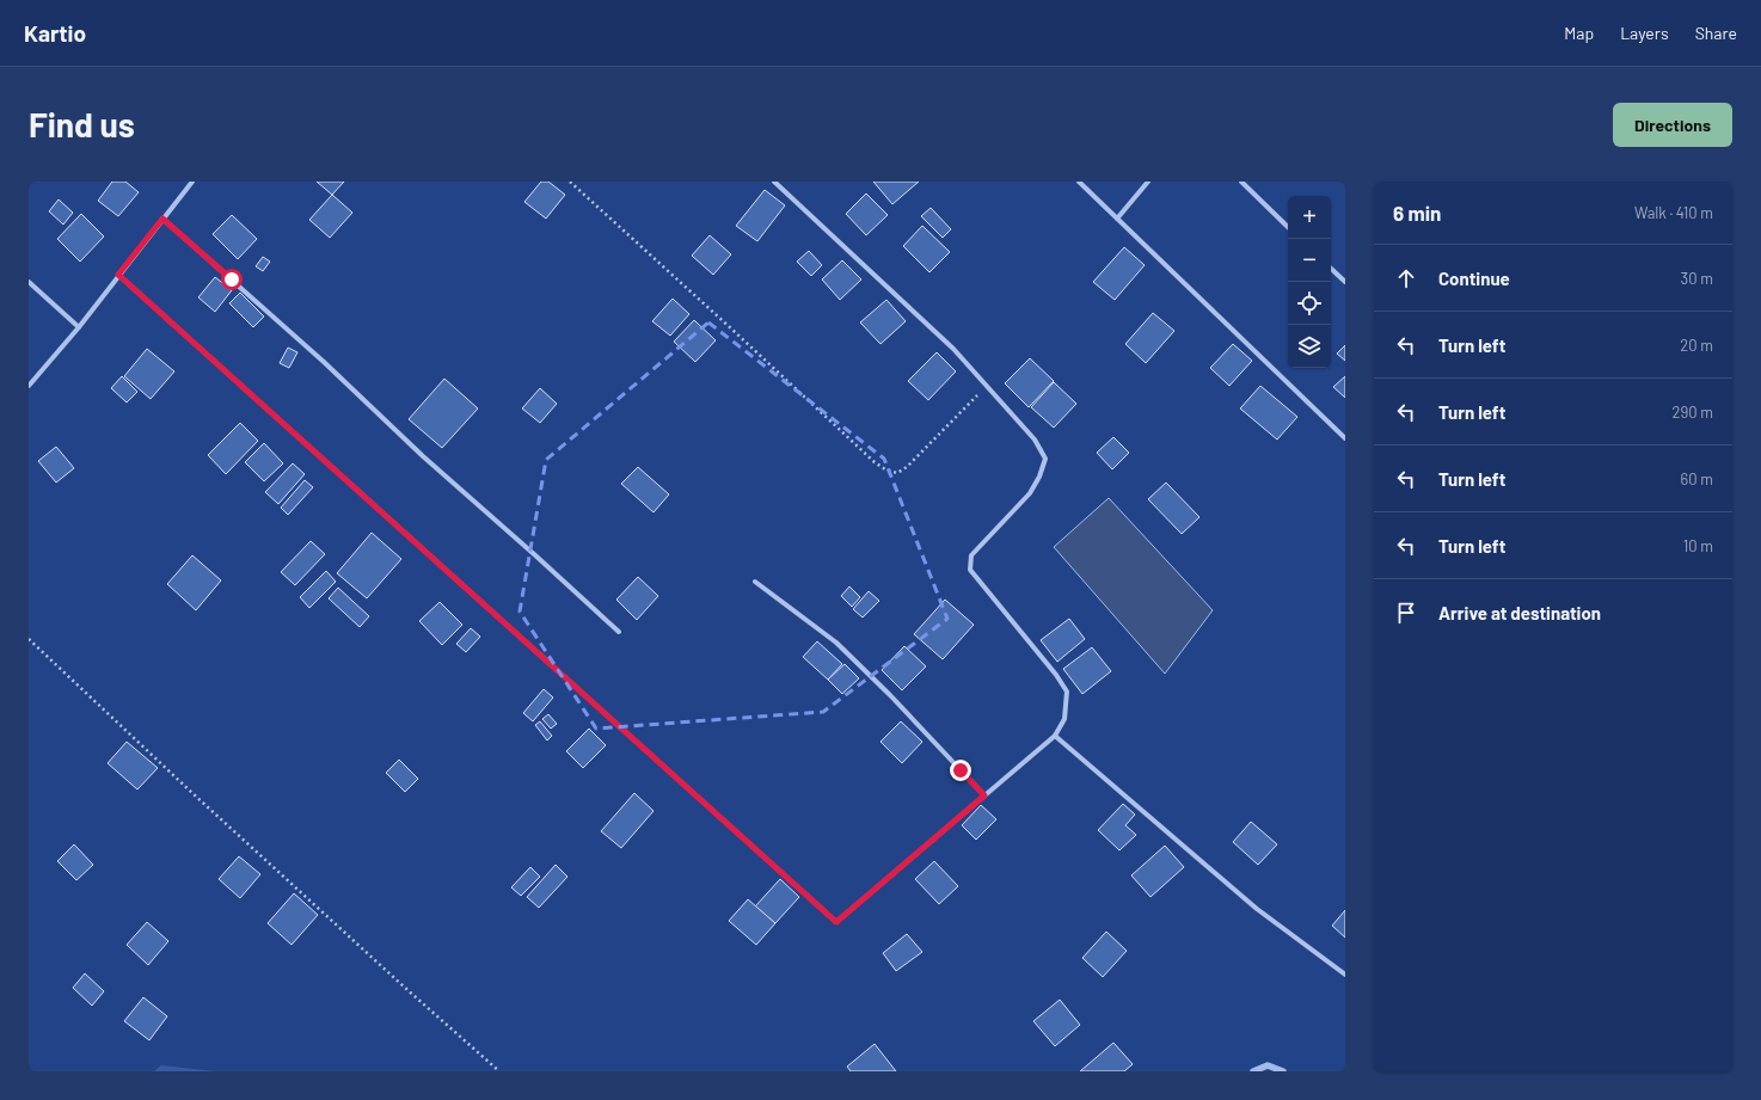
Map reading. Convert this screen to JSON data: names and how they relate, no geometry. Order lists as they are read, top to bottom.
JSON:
{
  "page": {
    "header": "Kartio",
    "nav": ["Map", "Layers", "Share"],
    "buttons": "Directions",
    "title": "Find us",
    "heading": ["6 min", "Walk · 410 m"],
    "map_buttons": ["+", "−"],
    "list": [
      ["Continue", "30 m"],
      ["Turn left", "20 m"],
      ["Turn left", "290 m"],
      ["Turn left", "60 m"],
      ["Turn left", "10 m"],
      "Arrive at destination"
    ]
  }
}
